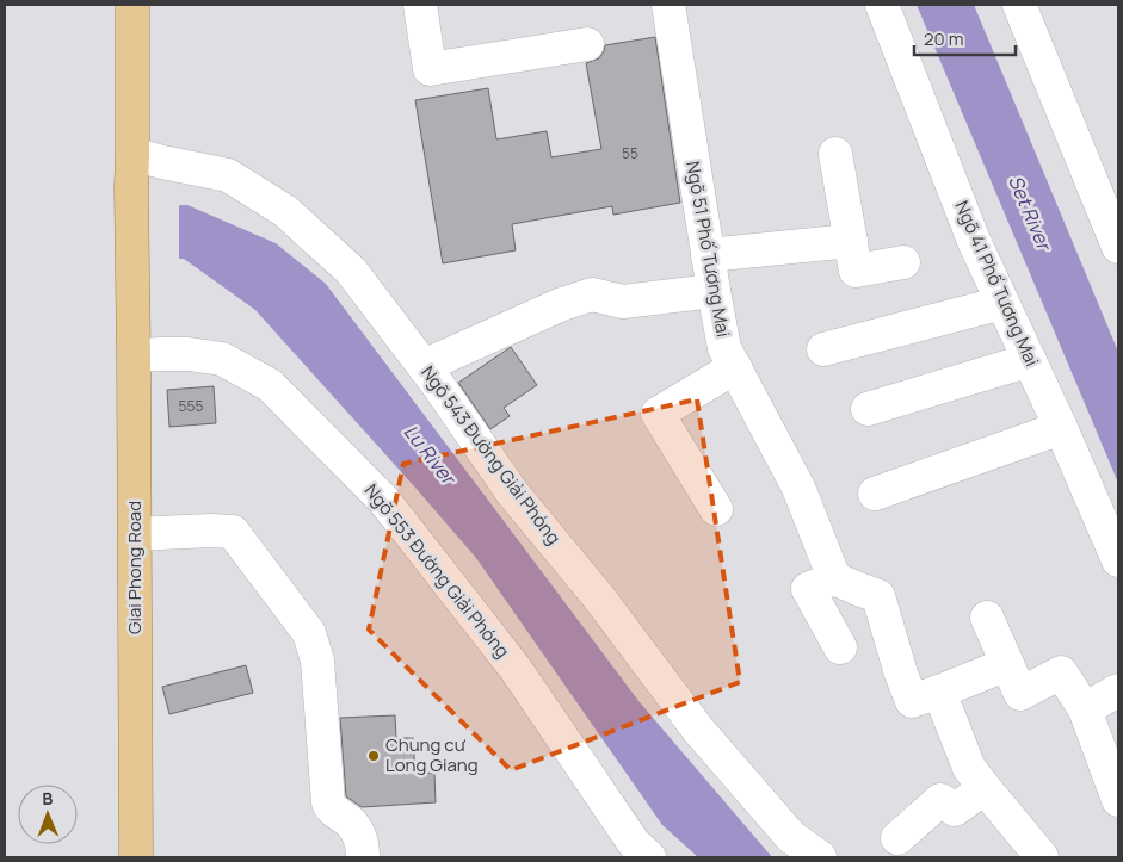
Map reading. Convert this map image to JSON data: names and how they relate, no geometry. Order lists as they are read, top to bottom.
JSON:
{
  "streets": {
    "main road": ["Giai Phong Road"],
    "street": [
      "Ngõ 51 Phố Tương Mai",
      "Ngõ 41 Phố Tương Mai",
      "Ngõ 543 Đường Giải Phóng",
      "Ngõ 553 Đường Giải Phóng"
    ]
  },
  "crossings": [
    ["Ngõ 543 Đường Giải Phóng", "Giai Phong Road"],
    ["Giai Phong Road", "Ngõ 553 Đường Giải Phóng"]
  ],
  "water": ["Set River", "Lu River"],
  "places": ["Chung cư Long Giang"],
  "house_numbers": ["55", "555"],
  "scale_bar": "20 m",
  "north": "top"
}
